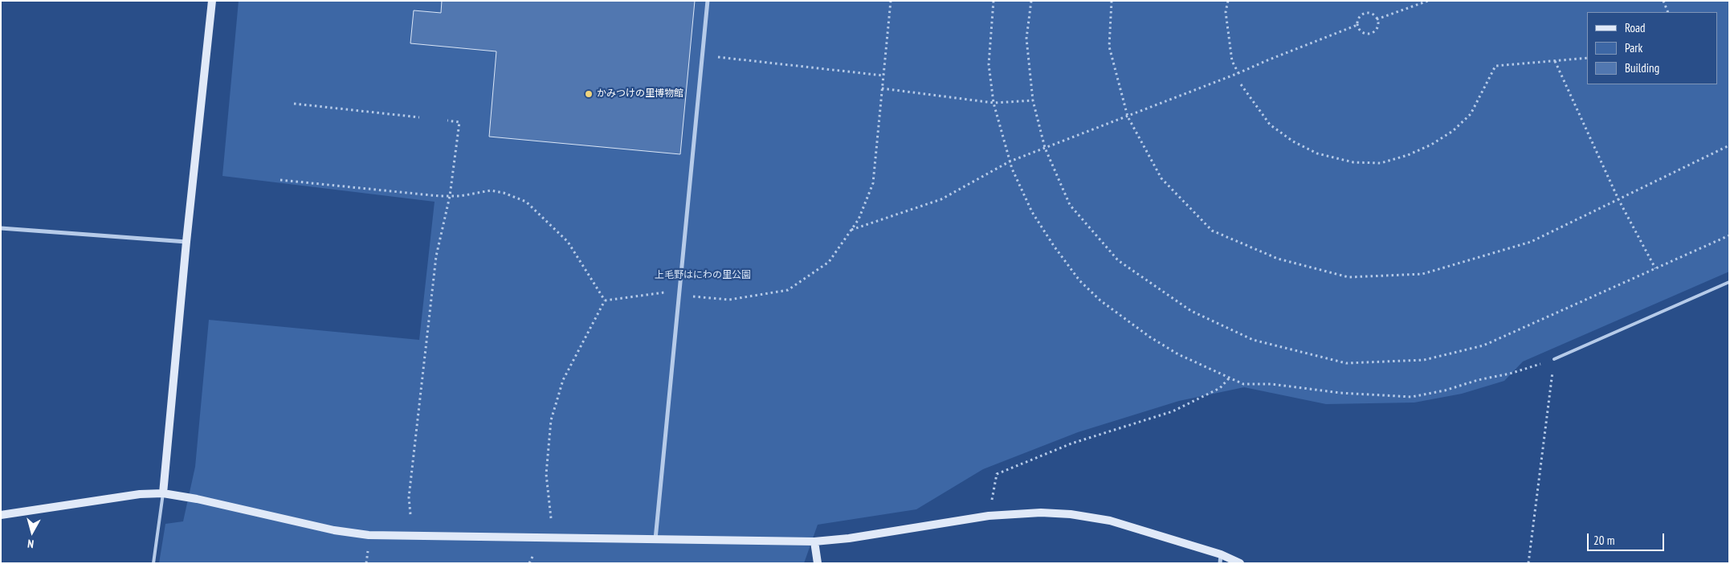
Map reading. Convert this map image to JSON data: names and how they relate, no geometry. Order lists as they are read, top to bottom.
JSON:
{
  "parks": ["上毛野はにわの里公園"],
  "places": ["かみつけの里博物館"],
  "legend": ["Road", "Park", "Building"],
  "scale_bar": "20 m",
  "north": "bottom"
}
